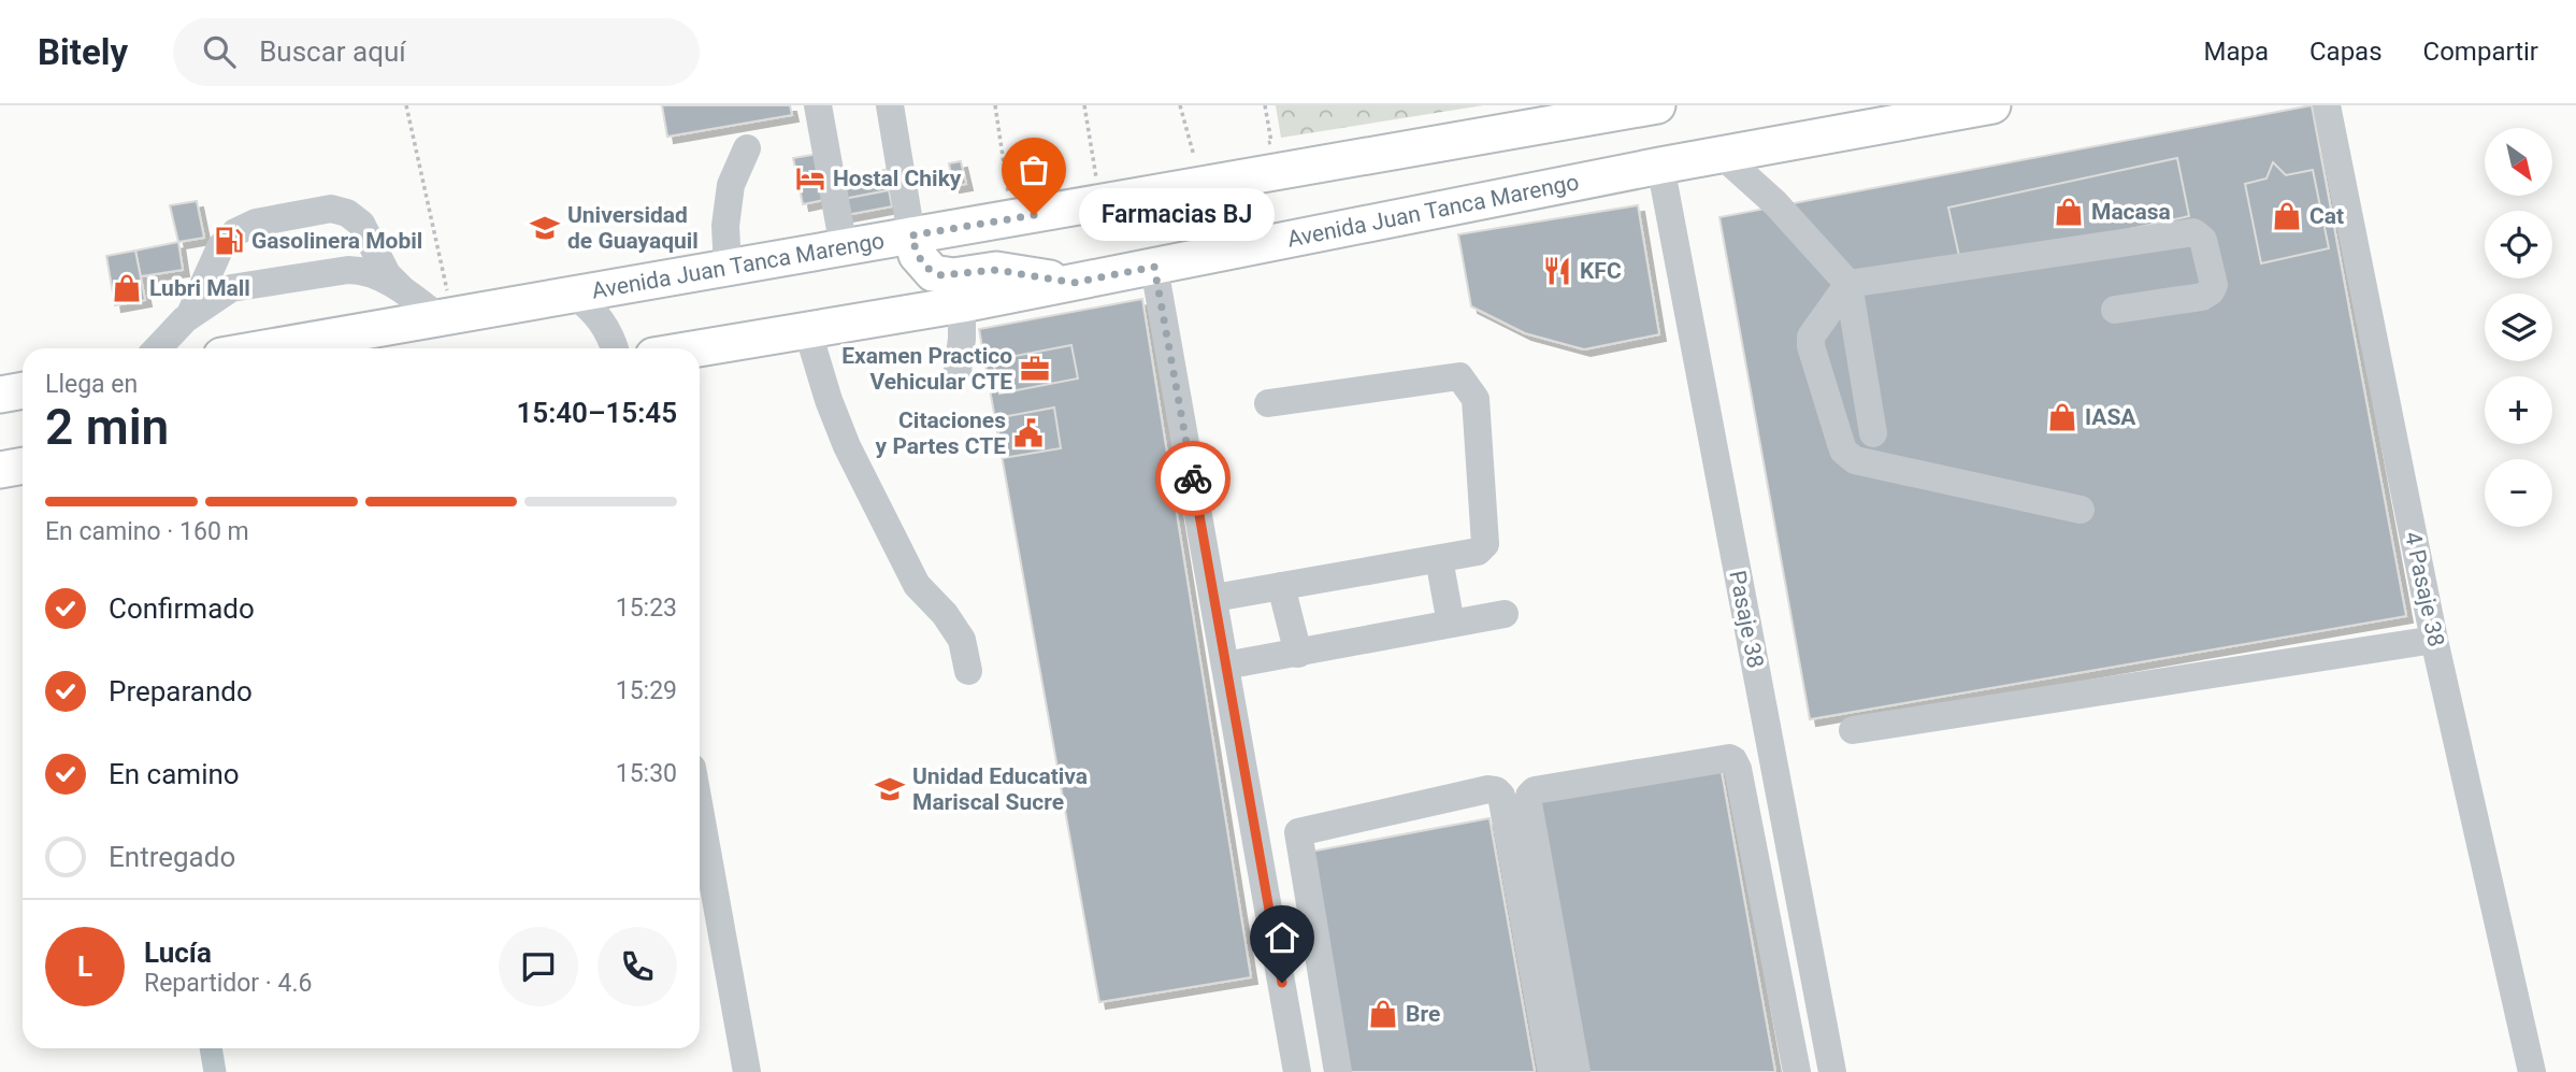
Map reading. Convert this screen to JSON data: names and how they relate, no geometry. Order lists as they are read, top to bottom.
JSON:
{
  "streets": {
    "main road": ["Avenida Juan Tanca Marengo"],
    "street": ["4 Pasaje 38", "Pasaje 38"]
  },
  "crossings": [
    ["Avenida Juan Tanca Marengo", "Pasaje 38"]
  ],
  "places": {
    "hotel": ["Hostal Chiky"],
    "shop": [
      "Macasa",
      "Cat",
      "Lubri Mall",
      "IASA",
      "Bre"
    ],
    "other": ["Farmacias BJ"],
    "school or university": ["Universidad de Guayaquil", "Unidad Educativa Mariscal Sucre"],
    "fuel station": ["Gasolinera Mobil"],
    "restaurant": ["KFC"],
    "office": ["Examen Practico Vehicular CTE"],
    "public building": ["Citaciones y Partes CTE"]
  },
  "north": "bottom right",
  "page": {
    "header": "Bitely",
    "search": "Buscar aquí",
    "nav": ["Mapa", "Capas", "Compartir"],
    "map_buttons": ["+", "−"],
    "bubble": "Farmacias BJ",
    "heading": ["2 min", "Llega en", "15:40–15:45"],
    "panel": ["Lucía", "Repartidor · 4.6"],
    "bar": "En camino · 160 m",
    "list": [
      ["Confirmado", "15:23"],
      ["Preparando", "15:29"],
      ["En camino", "15:30"],
      "Entregado"
    ],
    "round": "L"
  }
}
